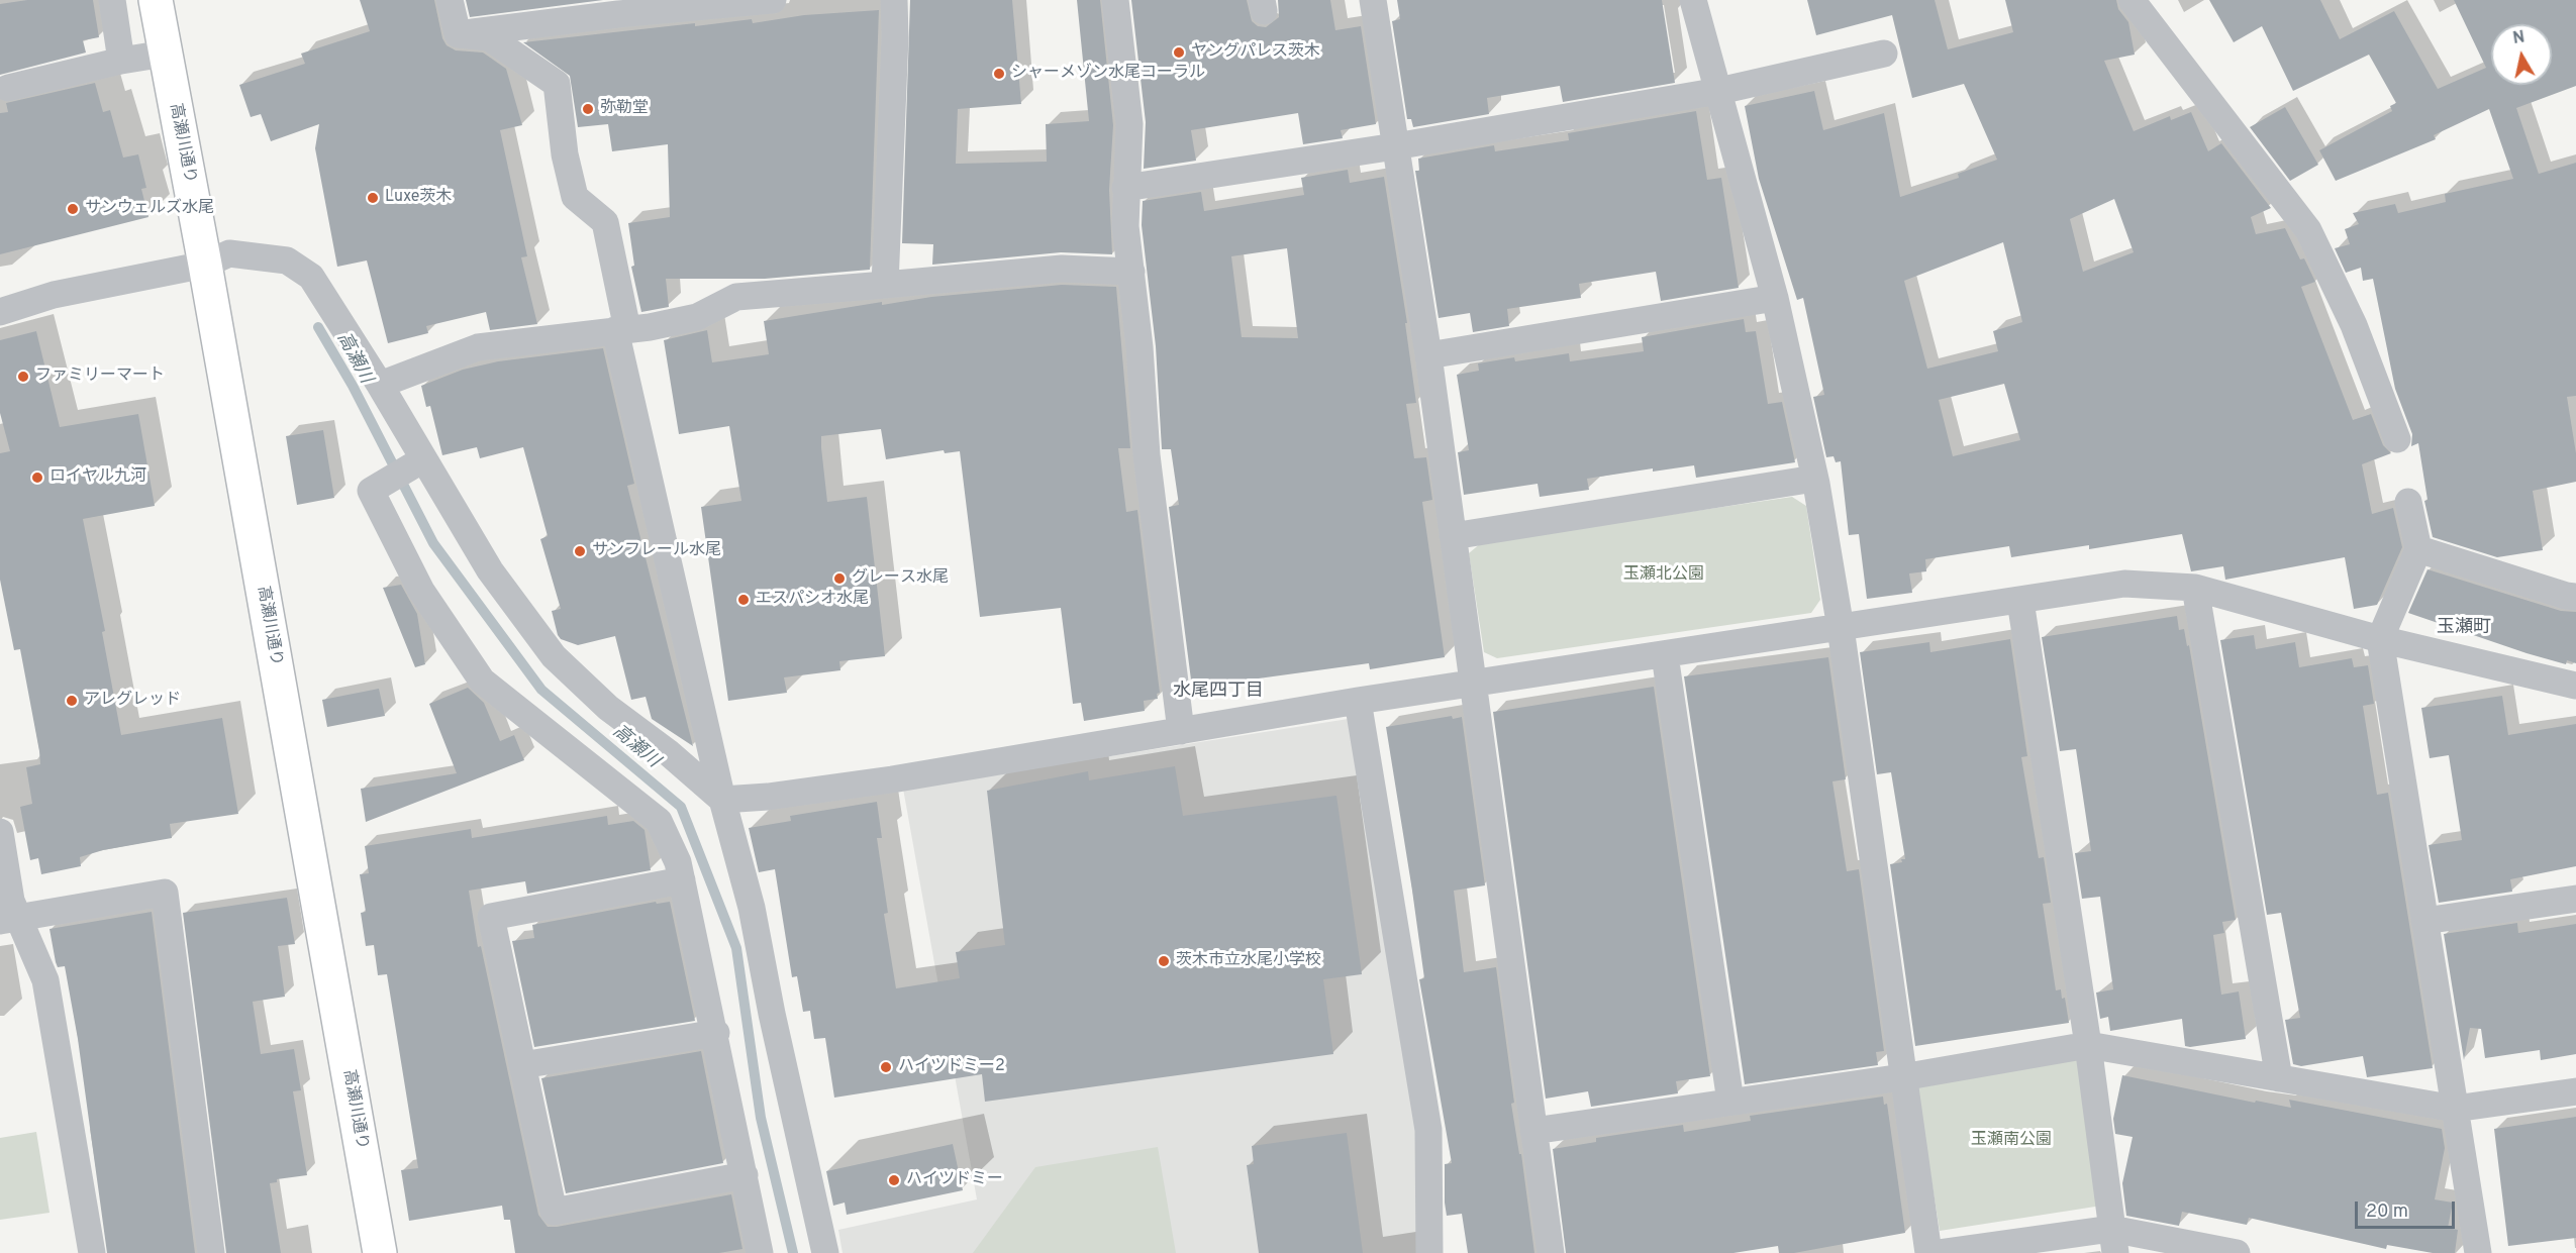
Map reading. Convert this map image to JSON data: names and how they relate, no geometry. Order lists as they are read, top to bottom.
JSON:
{
  "streets": {
    "street": ["高瀬川通り"]
  },
  "districts": ["玉瀬町", "水尾四丁目"],
  "water": ["高瀬川"],
  "parks": ["玉瀬北公園", "玉瀬南公園"],
  "places": [
    "ヤングパレス茨木",
    "シャーメゾン水尾コーラル",
    "弥勒堂",
    "Luxe茨木",
    "サンウェルズ水尾",
    "ファミリーマート",
    "ロイヤル九河",
    "サンフレール水尾",
    "グレース水尾",
    "エスパシオ水尾",
    "アレグレッド",
    "茨木市立水尾小学校",
    "ハイツドミー2",
    "ハイツドミー"
  ],
  "scale_bar": "20 m",
  "north": "top"
}
